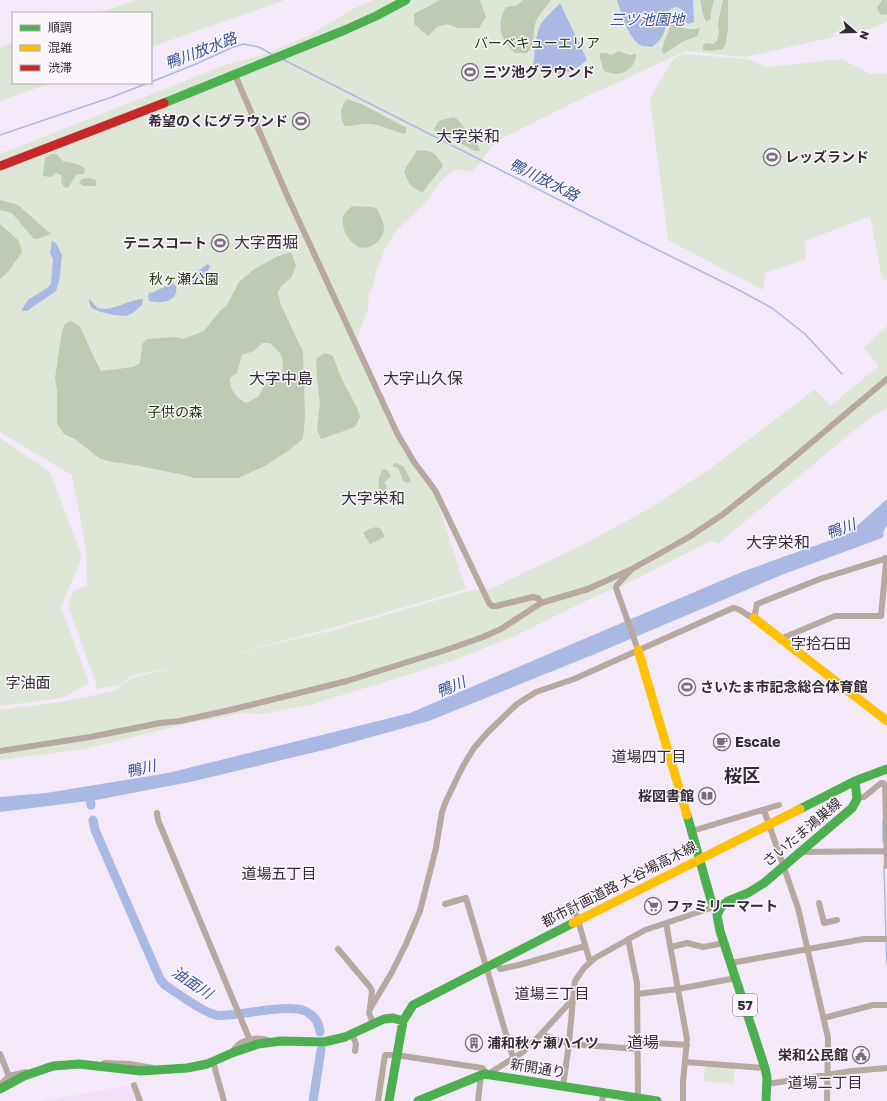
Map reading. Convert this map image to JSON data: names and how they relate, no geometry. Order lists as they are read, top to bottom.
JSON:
{
  "streets": {
    "street": [
      "さいたま鴻巣線",
      "都市計画道路 大谷場高木線",
      "57",
      "新開通り"
    ]
  },
  "crossings": [
    ["さいたま鴻巣線", "都市計画道路 大谷場高木線"],
    ["さいたま鴻巣線", "57"]
  ],
  "districts": [
    "大字栄和",
    "大字西堀",
    "大字中島",
    "大字山久保",
    "大字栄和",
    "大字栄和",
    "字拾石田",
    "字油面",
    "道場四丁目",
    "桜区",
    "道場五丁目",
    "道場三丁目",
    "道場",
    "道場二丁目"
  ],
  "water": [
    "三ツ池園地",
    "鴨川放水路",
    "鴨川",
    "油面川"
  ],
  "parks": ["バーベキューエリア", "秋ヶ瀬公園", "子供の森"],
  "places": {
    "sports": [
      "三ツ池グラウンド",
      "希望のくにグラウンド",
      "レッズランド",
      "テニスコート",
      "さいたま市記念総合体育館"
    ],
    "cafe": ["Escale"],
    "library": ["桜図書館"],
    "supermarket": ["ファミリーマート"],
    "building": ["浦和秋ヶ瀬ハイツ"],
    "public building": ["栄和公民館"]
  },
  "legend": ["順調", "混雑", "渋滞"],
  "north": "right"
}
